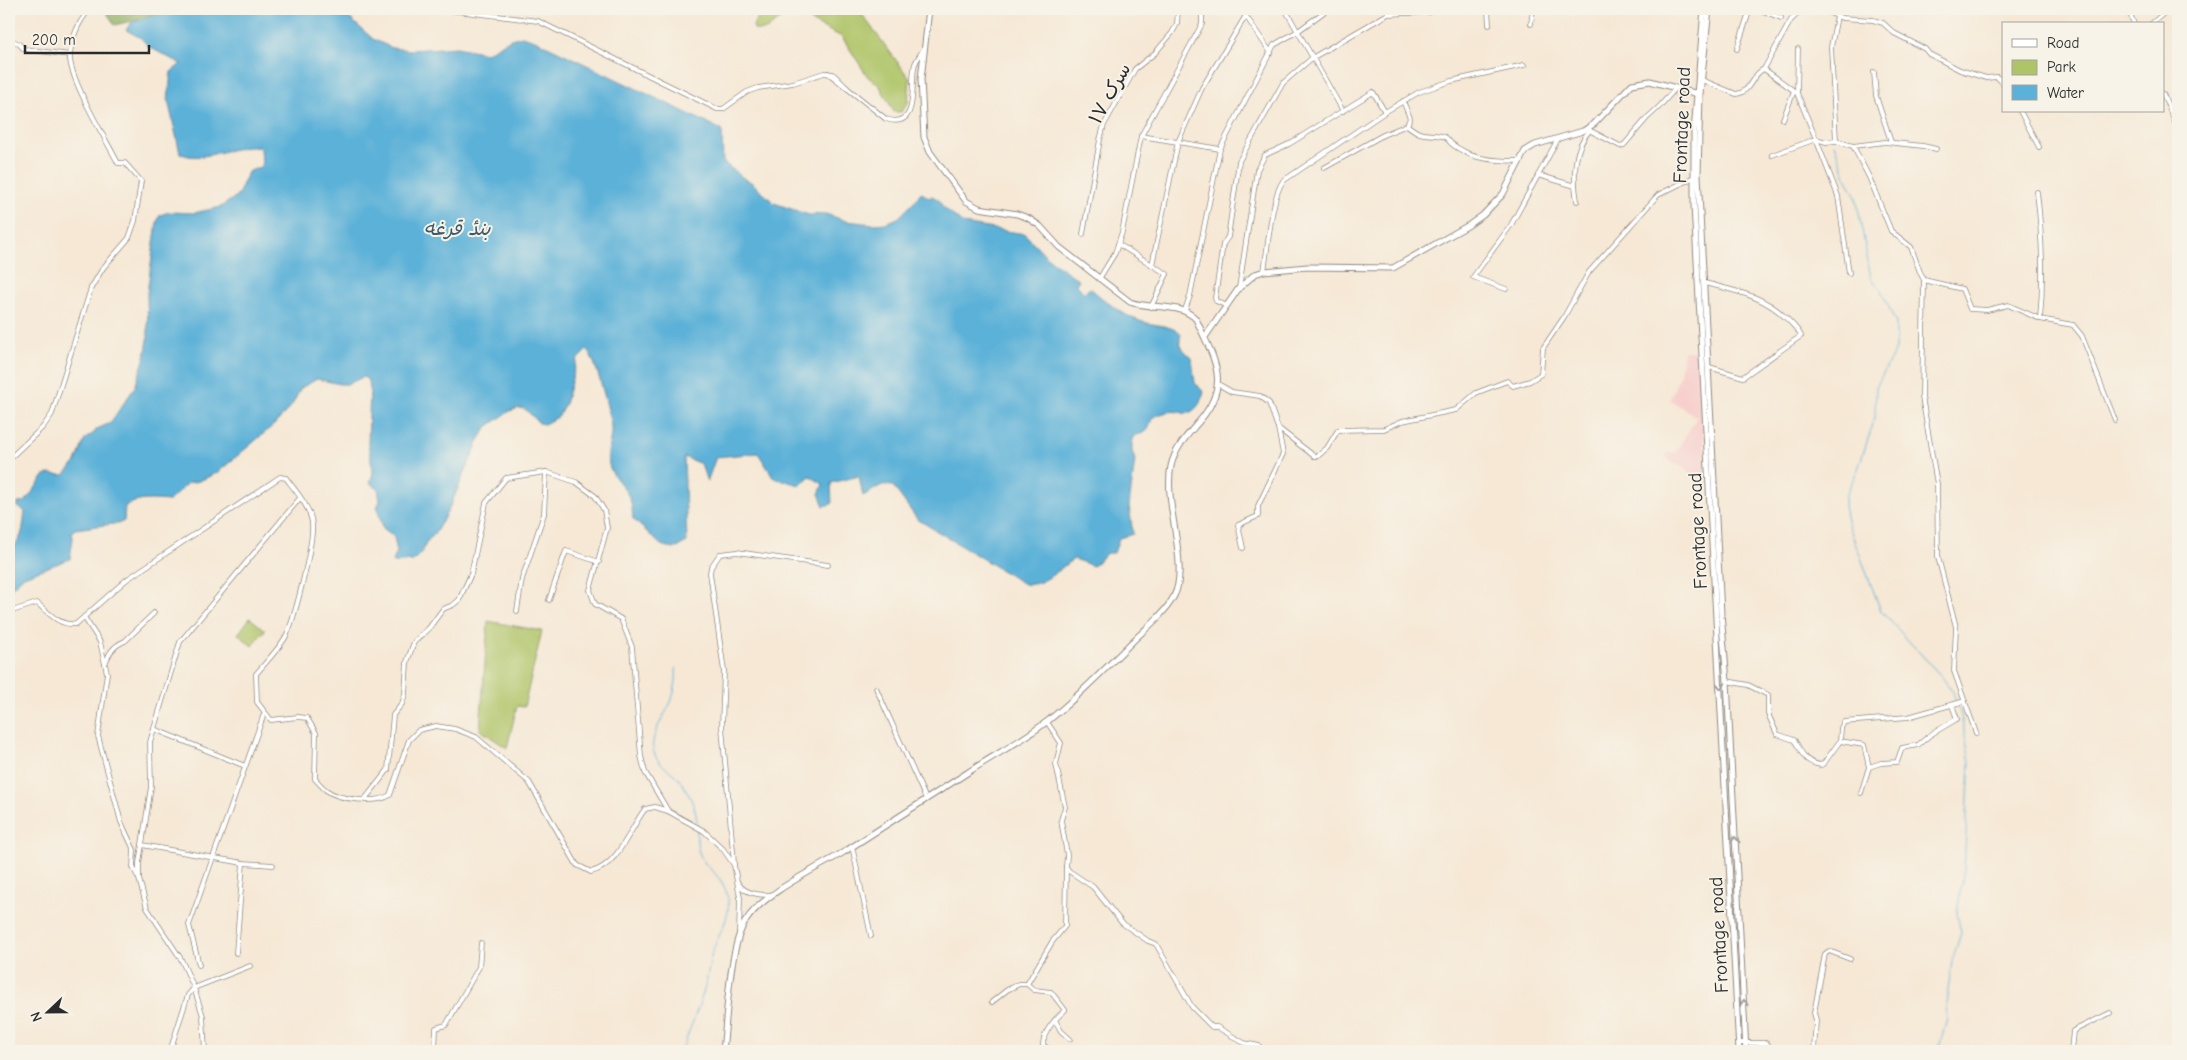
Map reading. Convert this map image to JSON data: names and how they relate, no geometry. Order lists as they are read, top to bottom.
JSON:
{
  "streets": {
    "main road": ["Frontage road"],
    "street": ["سرک ۱۷"]
  },
  "water": ["بندٔ قرغه"],
  "legend": ["Road", "Park", "Water"],
  "scale_bar": "200 m",
  "north": "left"
}
